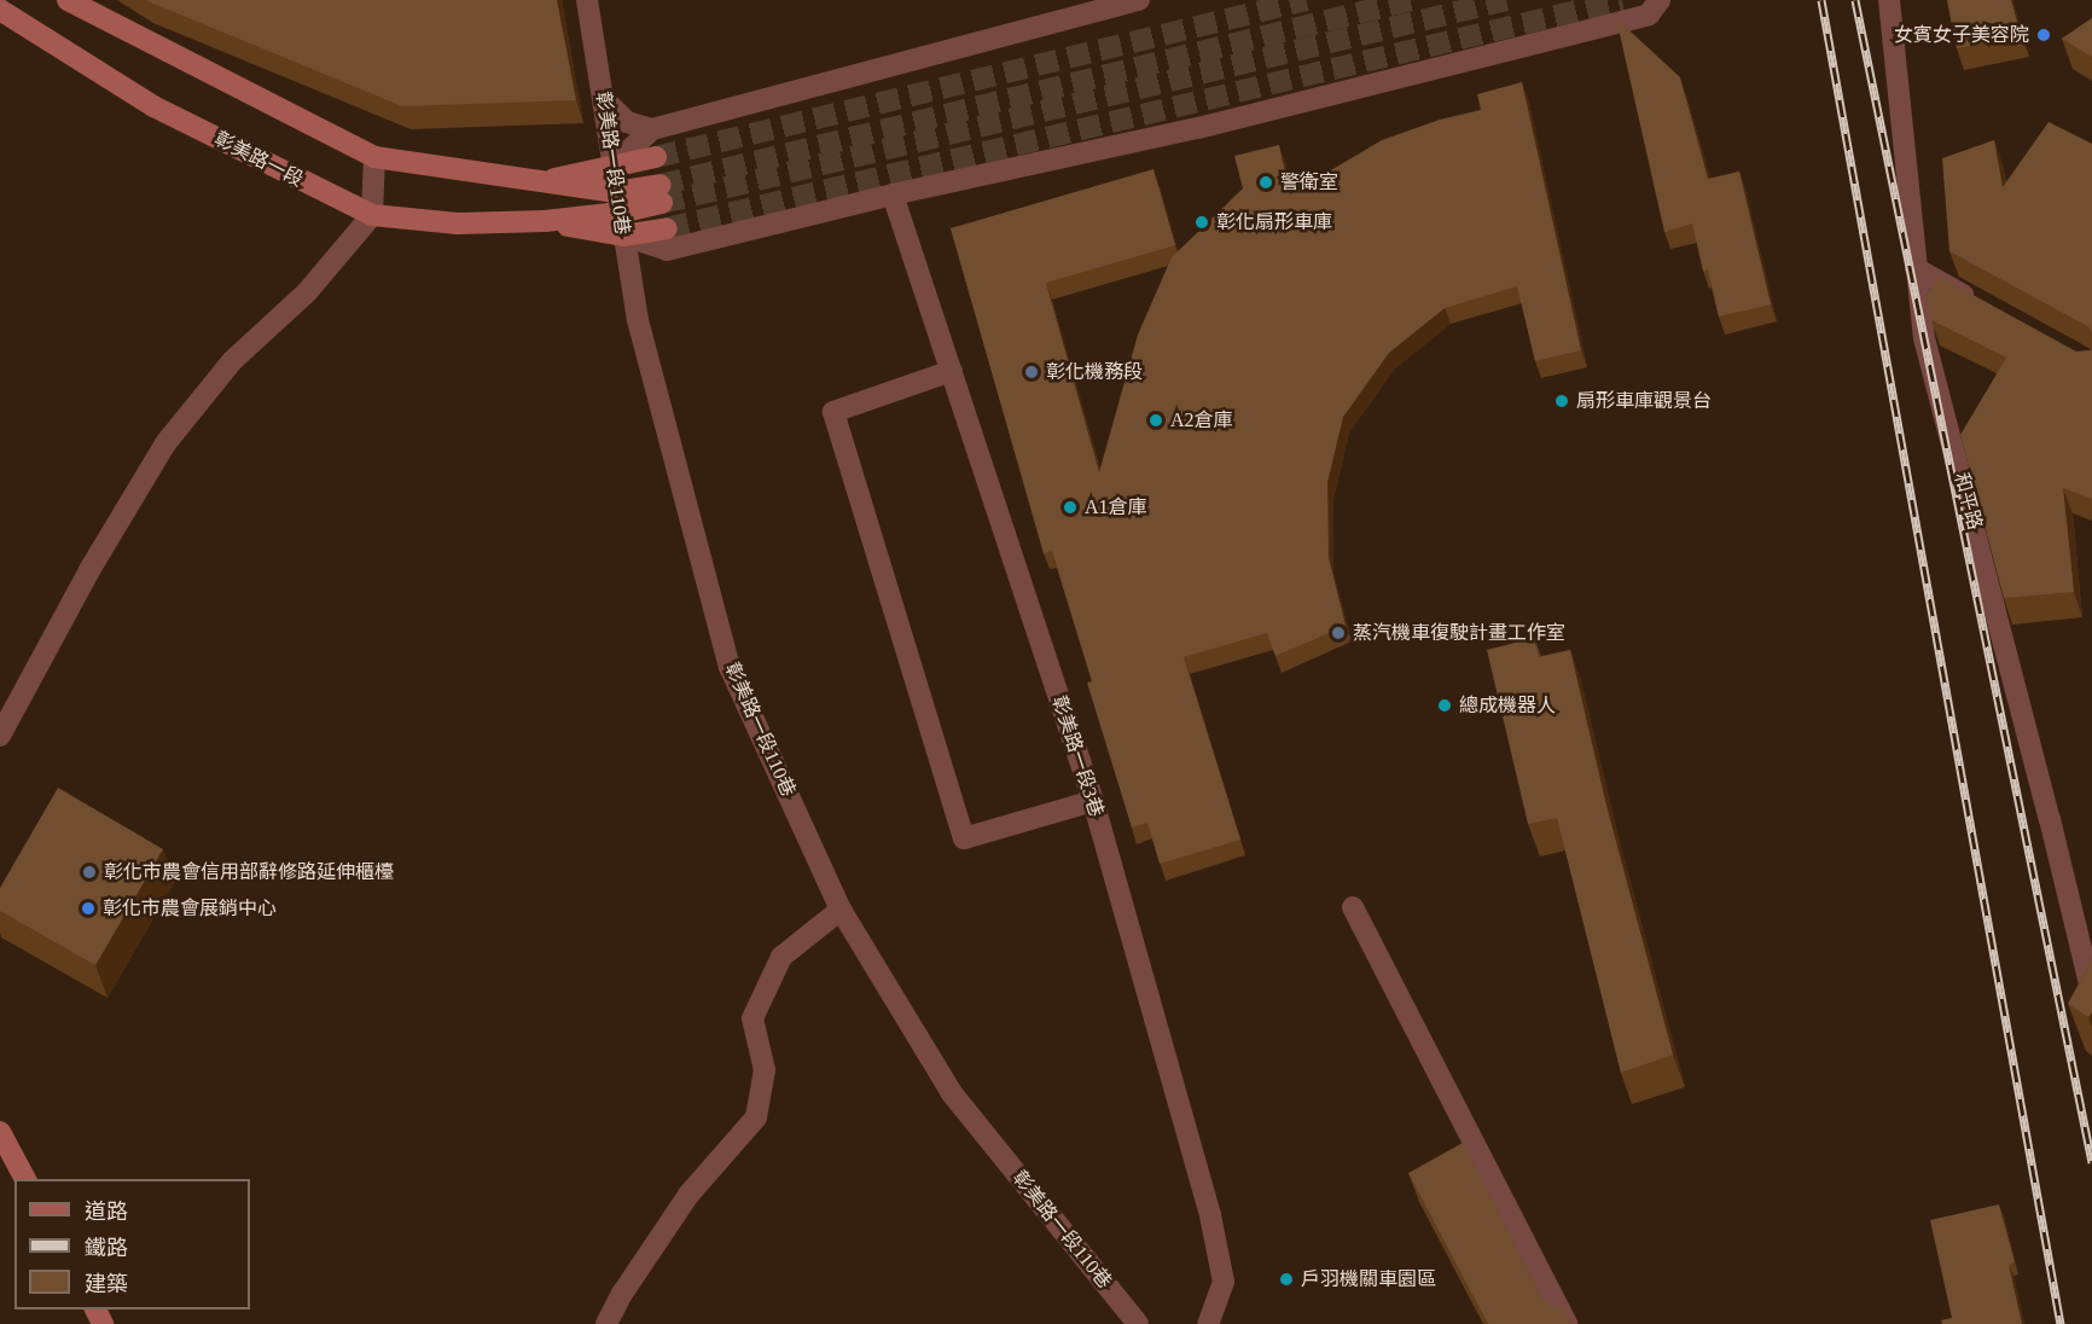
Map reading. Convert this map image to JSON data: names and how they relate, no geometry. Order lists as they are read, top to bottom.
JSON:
{
  "streets": {
    "street": [
      "彰美路一段",
      "彰美路一段110巷",
      "和平路",
      "彰美路一段3巷"
    ]
  },
  "crossings": [
    ["彰美路一段", "彰美路一段110巷"]
  ],
  "places": [
    "女賓女子美容院",
    "警衛室",
    "彰化扇形車庫",
    "彰化機務段",
    "扇形車庫觀景台",
    "A2倉庫",
    "A1倉庫",
    "蒸汽機車復駛計畫工作室",
    "總成機器人",
    "彰化市農會信用部辭修路延伸櫃檯",
    "彰化市農會展銷中心",
    "戶羽機關車園區"
  ],
  "legend": ["道路", "鐵路", "建築"]
}
